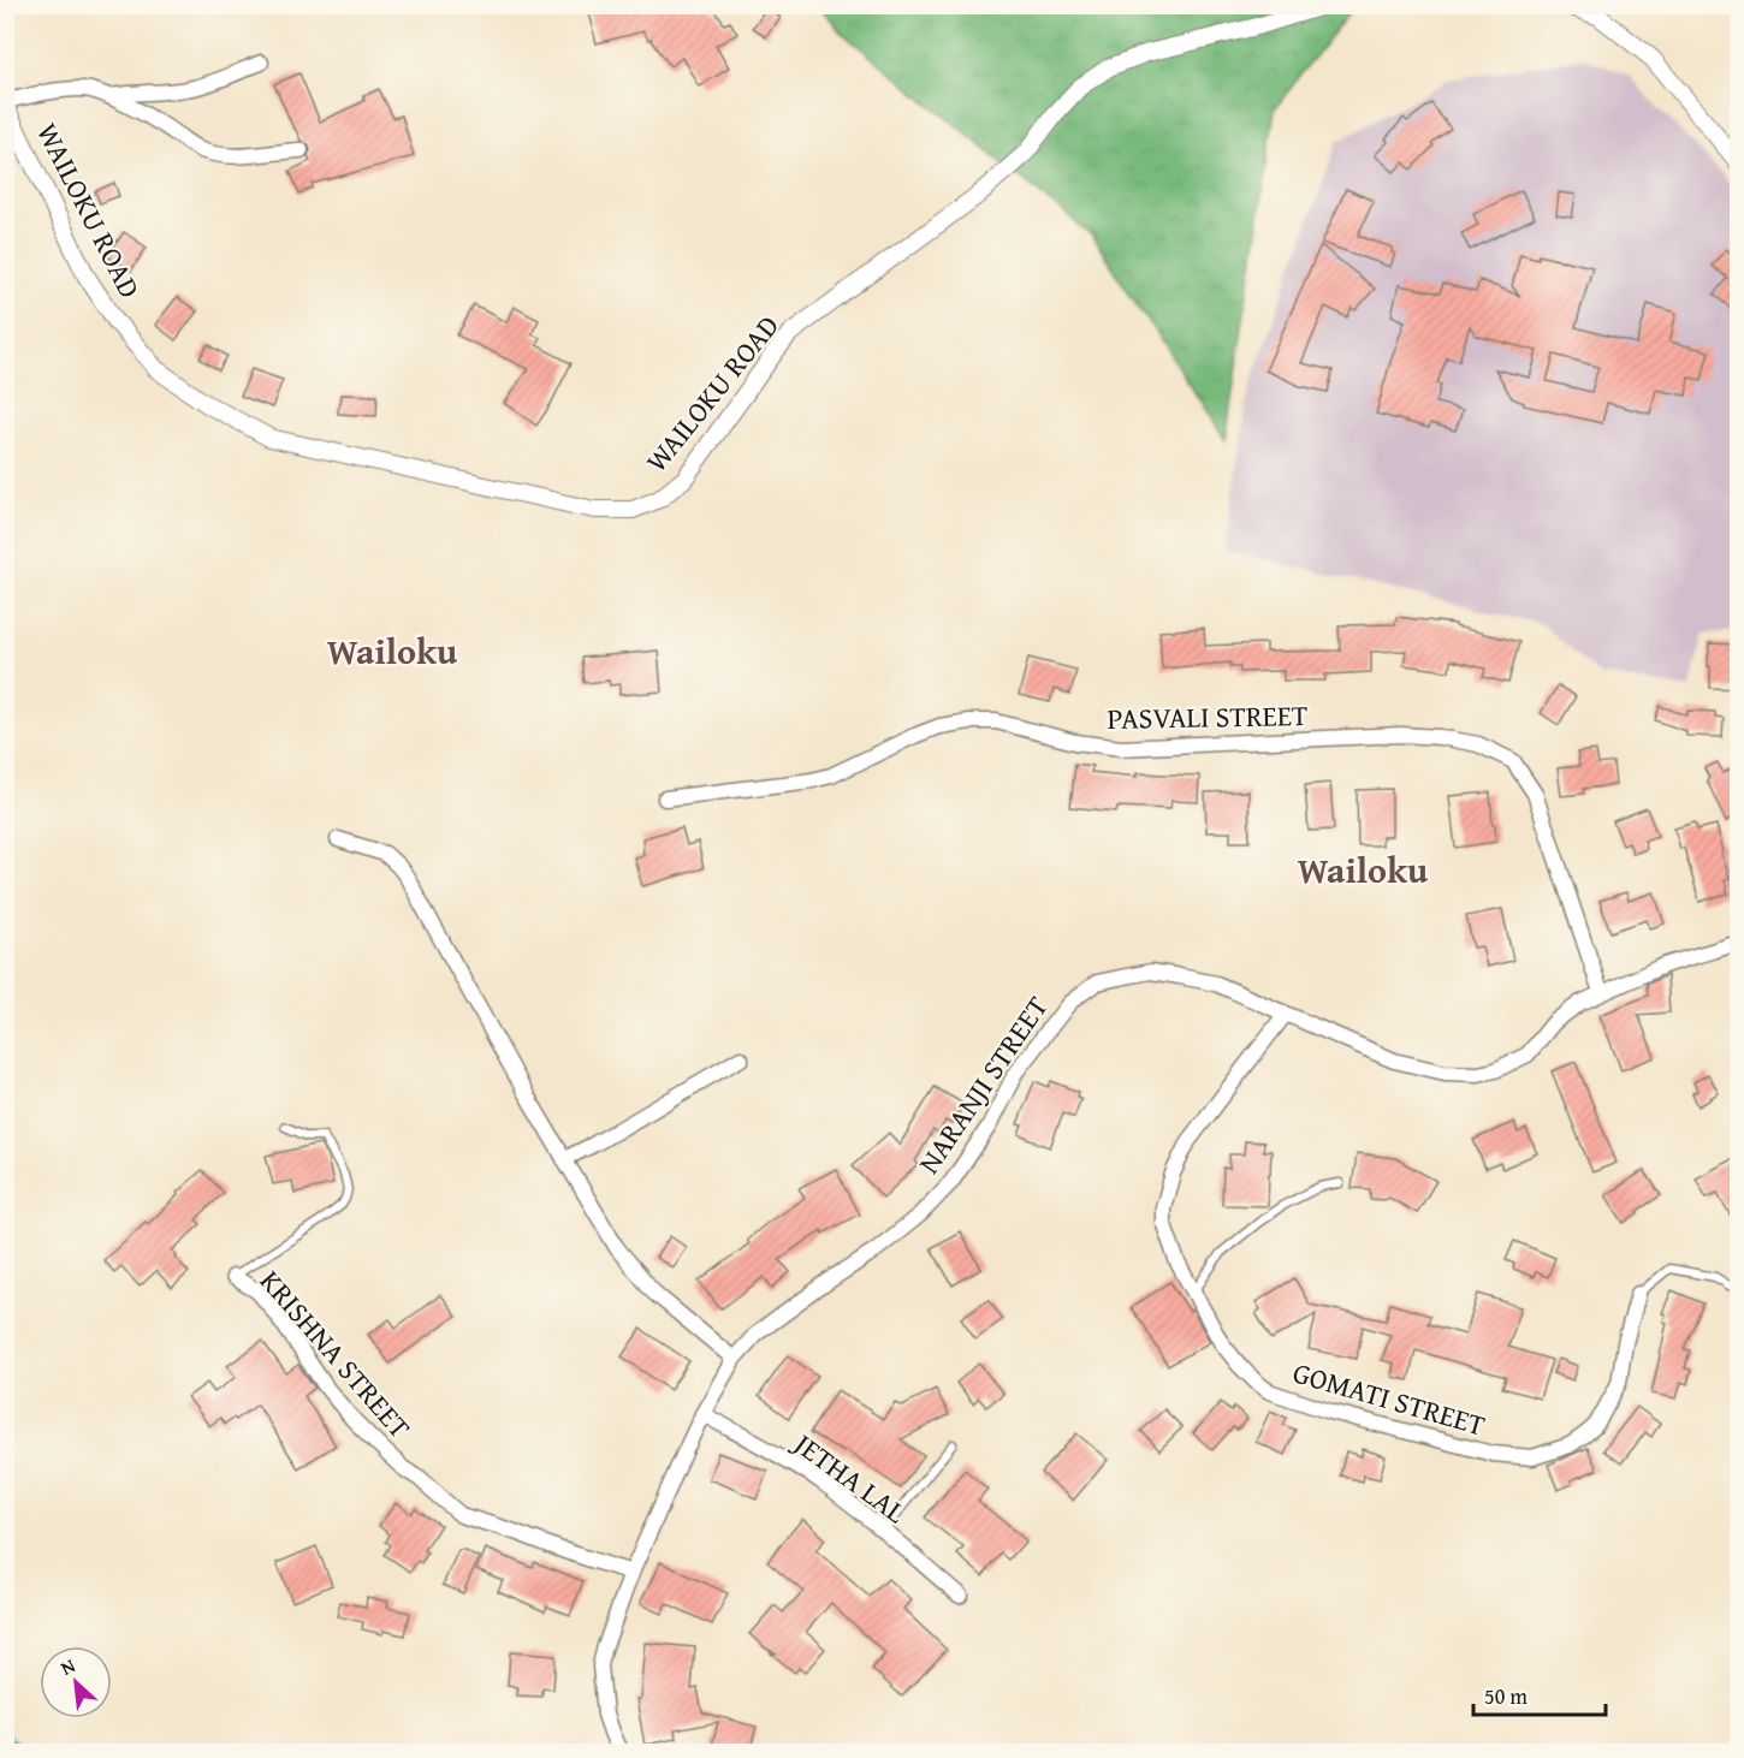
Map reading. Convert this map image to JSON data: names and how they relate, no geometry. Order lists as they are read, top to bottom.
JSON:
{
  "streets": {
    "street": [
      "WAILOKU ROAD",
      "PASVALI STREET",
      "NARANJI STREET",
      "KRISHNA STREET",
      "GOMATI STREET",
      "JETHA LAL"
    ]
  },
  "crossings": [
    ["PASVALI STREET", "NARANJI STREET"],
    ["NARANJI STREET", "KRISHNA STREET"],
    ["NARANJI STREET", "GOMATI STREET"],
    ["NARANJI STREET", "JETHA LAL"]
  ],
  "districts": ["Wailoku", "Wailoku"],
  "scale_bar": "50 m",
  "north": "top left"
}
